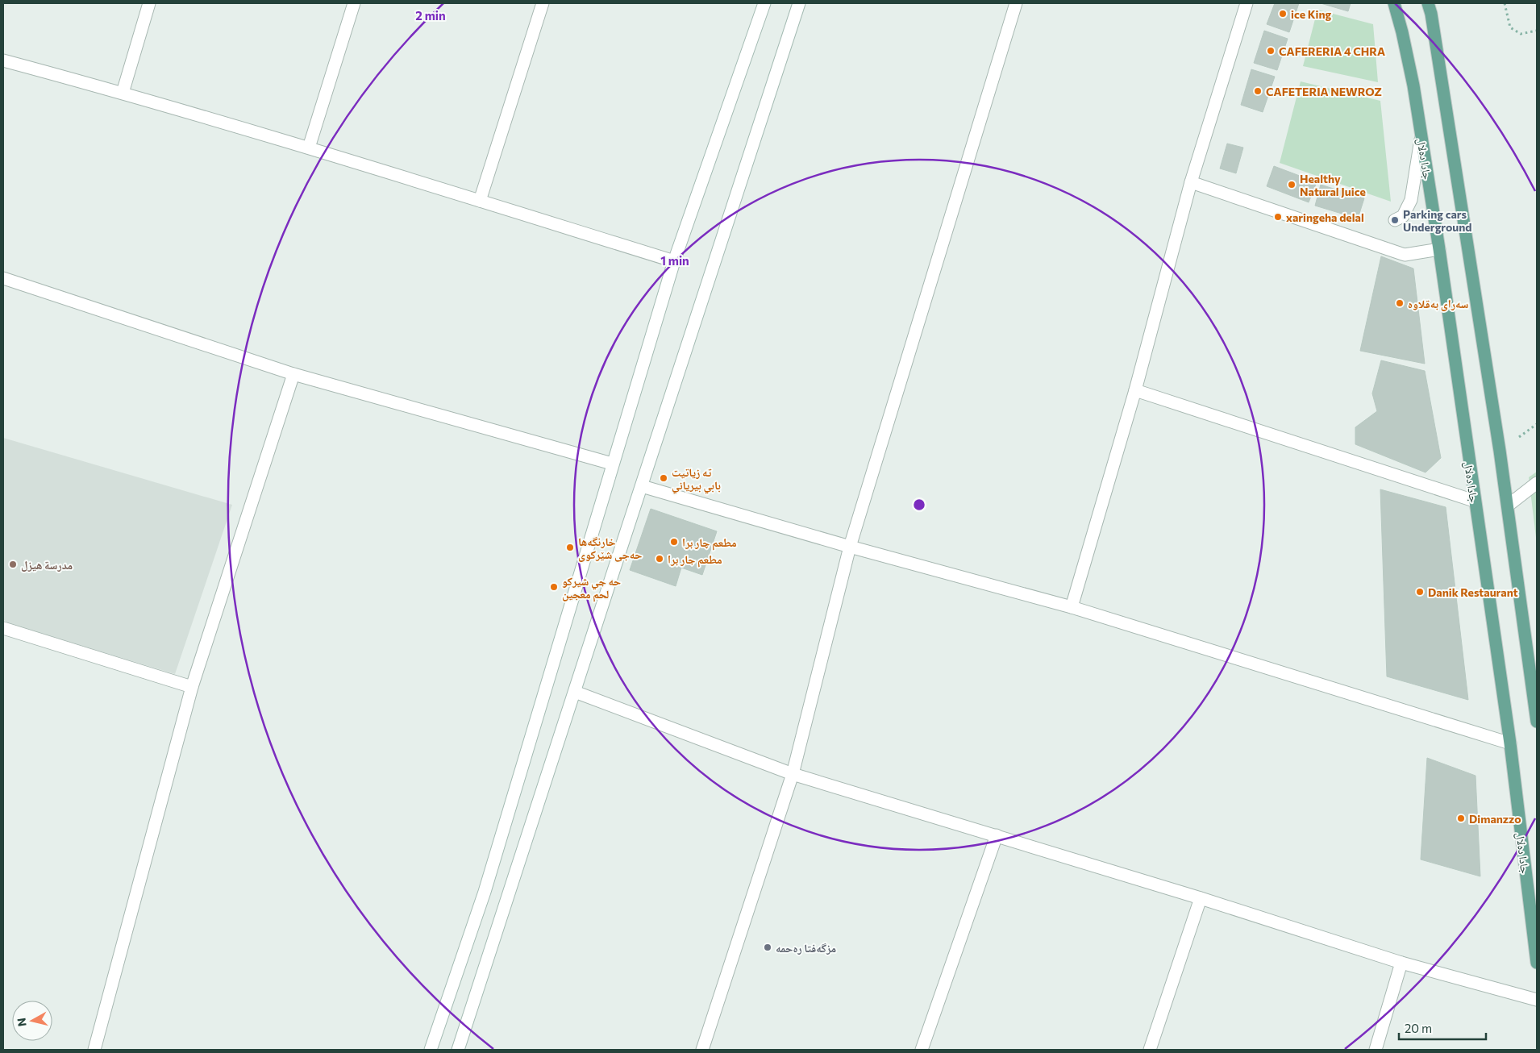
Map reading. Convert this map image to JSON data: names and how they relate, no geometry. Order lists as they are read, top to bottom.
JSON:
{
  "streets": {
    "main road": ["جادا دەلال"]
  },
  "places": [
    "ice King",
    "CAFERERIA 4 CHRA",
    "CAFETERIA NEWROZ",
    "Healthy Natural Juice",
    "xaringeha delal",
    "Parking cars Underground",
    "سەراى بەقلاوە",
    "ته زياتيت بابي بيرياني",
    "مطعم چار برا",
    "خارنگەها حەجى شێركوى",
    "مطعم جار برا",
    "مدرسة هيزل",
    "حه جي شيركو لحم معجين",
    "Danik Restaurant",
    "Dimanzzo",
    "مزگەفتا رەحمە"
  ],
  "scale_bar": "20 m",
  "north": "left",
  "rings": ["2 min", "1 min"]
}
